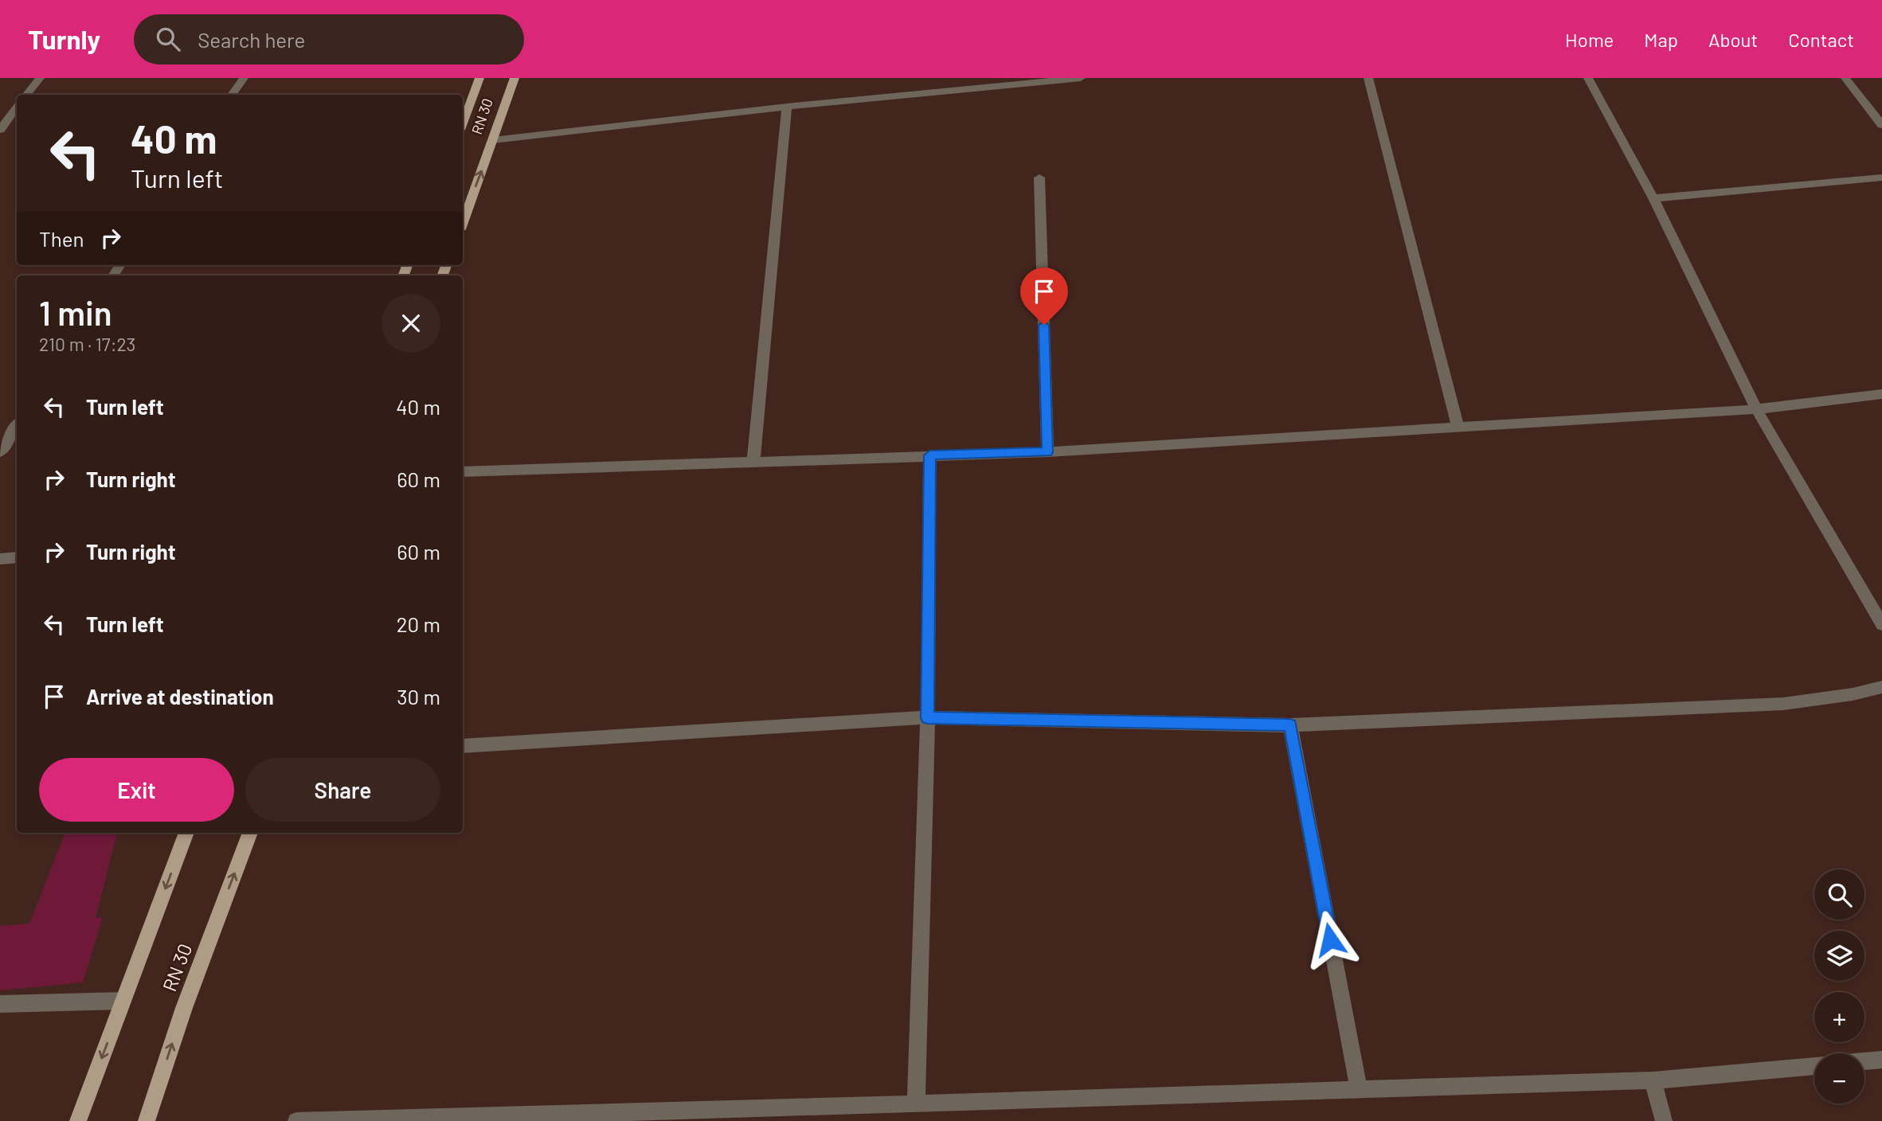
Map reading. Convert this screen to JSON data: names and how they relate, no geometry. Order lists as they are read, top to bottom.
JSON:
{
  "streets": {
    "main road": ["RN 30"]
  },
  "page": {
    "header": "Turnly",
    "search": "Search here",
    "nav": [
      "Home",
      "Map",
      "About",
      "Contact"
    ],
    "turn": ["40 m", "Turn left"],
    "then": "Then",
    "heading": ["1 min", "210 m · 17:23"],
    "list": [
      {
        "name": "Turn left",
        "value": "40 m"
      },
      {
        "name": "Turn right",
        "value": "60 m"
      },
      {
        "name": "Turn right",
        "value": "60 m"
      },
      {
        "name": "Turn left",
        "value": "20 m"
      },
      {
        "name": "Arrive at destination",
        "value": "30 m"
      }
    ],
    "buttons": ["Exit", "Share"],
    "map_buttons": ["+", "−"]
  }
}
